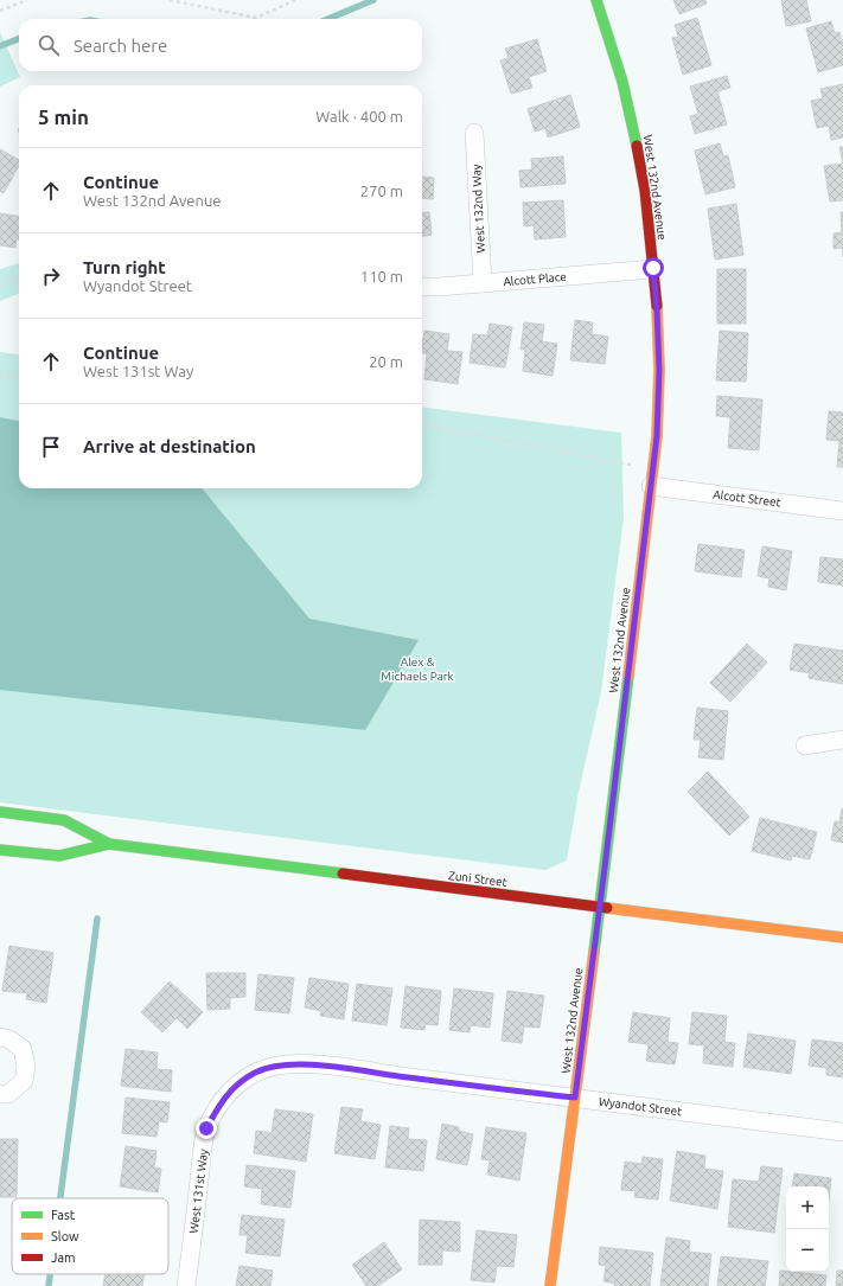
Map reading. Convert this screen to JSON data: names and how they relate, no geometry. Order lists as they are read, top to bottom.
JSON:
{
  "streets": {
    "street": [
      "West 132nd Avenue",
      "West 132nd Way",
      "Alcott Place",
      "Alcott Street",
      "Zuni Street",
      "Wyandot Street",
      "West 131st Way"
    ]
  },
  "crossings": [
    ["West 132nd Avenue", "Alcott Place"],
    ["West 132nd Avenue", "Alcott Street"],
    ["West 132nd Avenue", "Zuni Street"],
    ["West 132nd Avenue", "Wyandot Street"],
    ["West 132nd Way", "Alcott Place"],
    ["Wyandot Street", "West 131st Way"]
  ],
  "parks": ["Alex & Michaels Park"],
  "legend": ["Fast", "Slow", "Jam"],
  "page": {
    "search": "Search here",
    "heading": ["5 min", "Walk · 400 m"],
    "list": [
      ["Continue", "West 132nd Avenue", "270 m"],
      ["Turn right", "Wyandot Street", "110 m"],
      ["Continue", "West 131st Way", "20 m"],
      "Arrive at destination"
    ],
    "map_buttons": ["+", "−"]
  }
}
